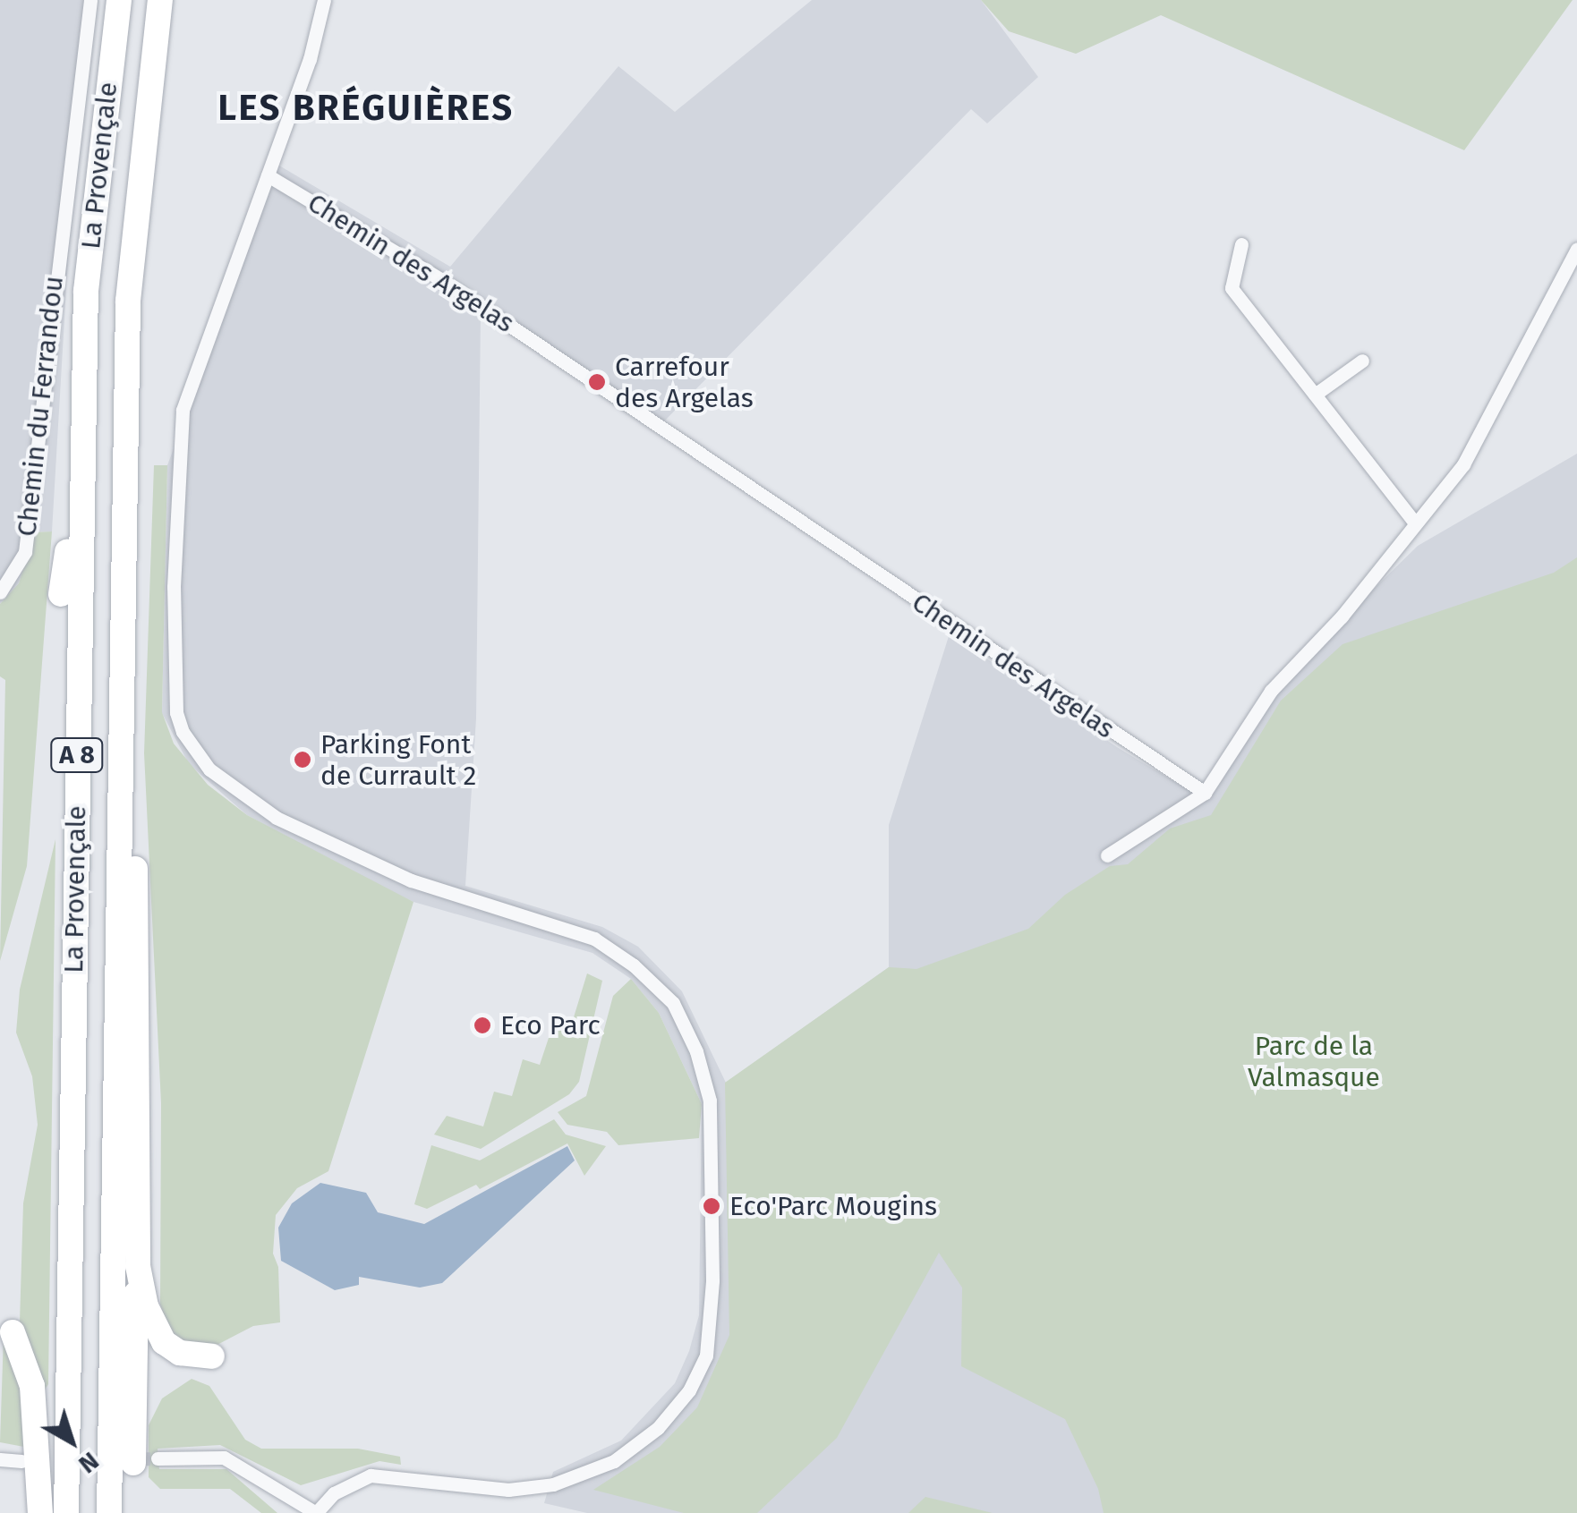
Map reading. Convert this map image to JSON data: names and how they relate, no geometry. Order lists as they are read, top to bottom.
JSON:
{
  "streets": {
    "highway": ["La Provençale", "A 8"],
    "street": ["Chemin des Argelas", "Chemin du Ferrandou"]
  },
  "districts": ["LES BRÉGUIÈRES"],
  "parks": ["Parc de la Valmasque"],
  "places": [
    "Carrefour des Argelas",
    "Parking Font de Currault 2",
    "Eco Parc",
    "Eco'Parc Mougins"
  ],
  "north": "bottom right"
}
